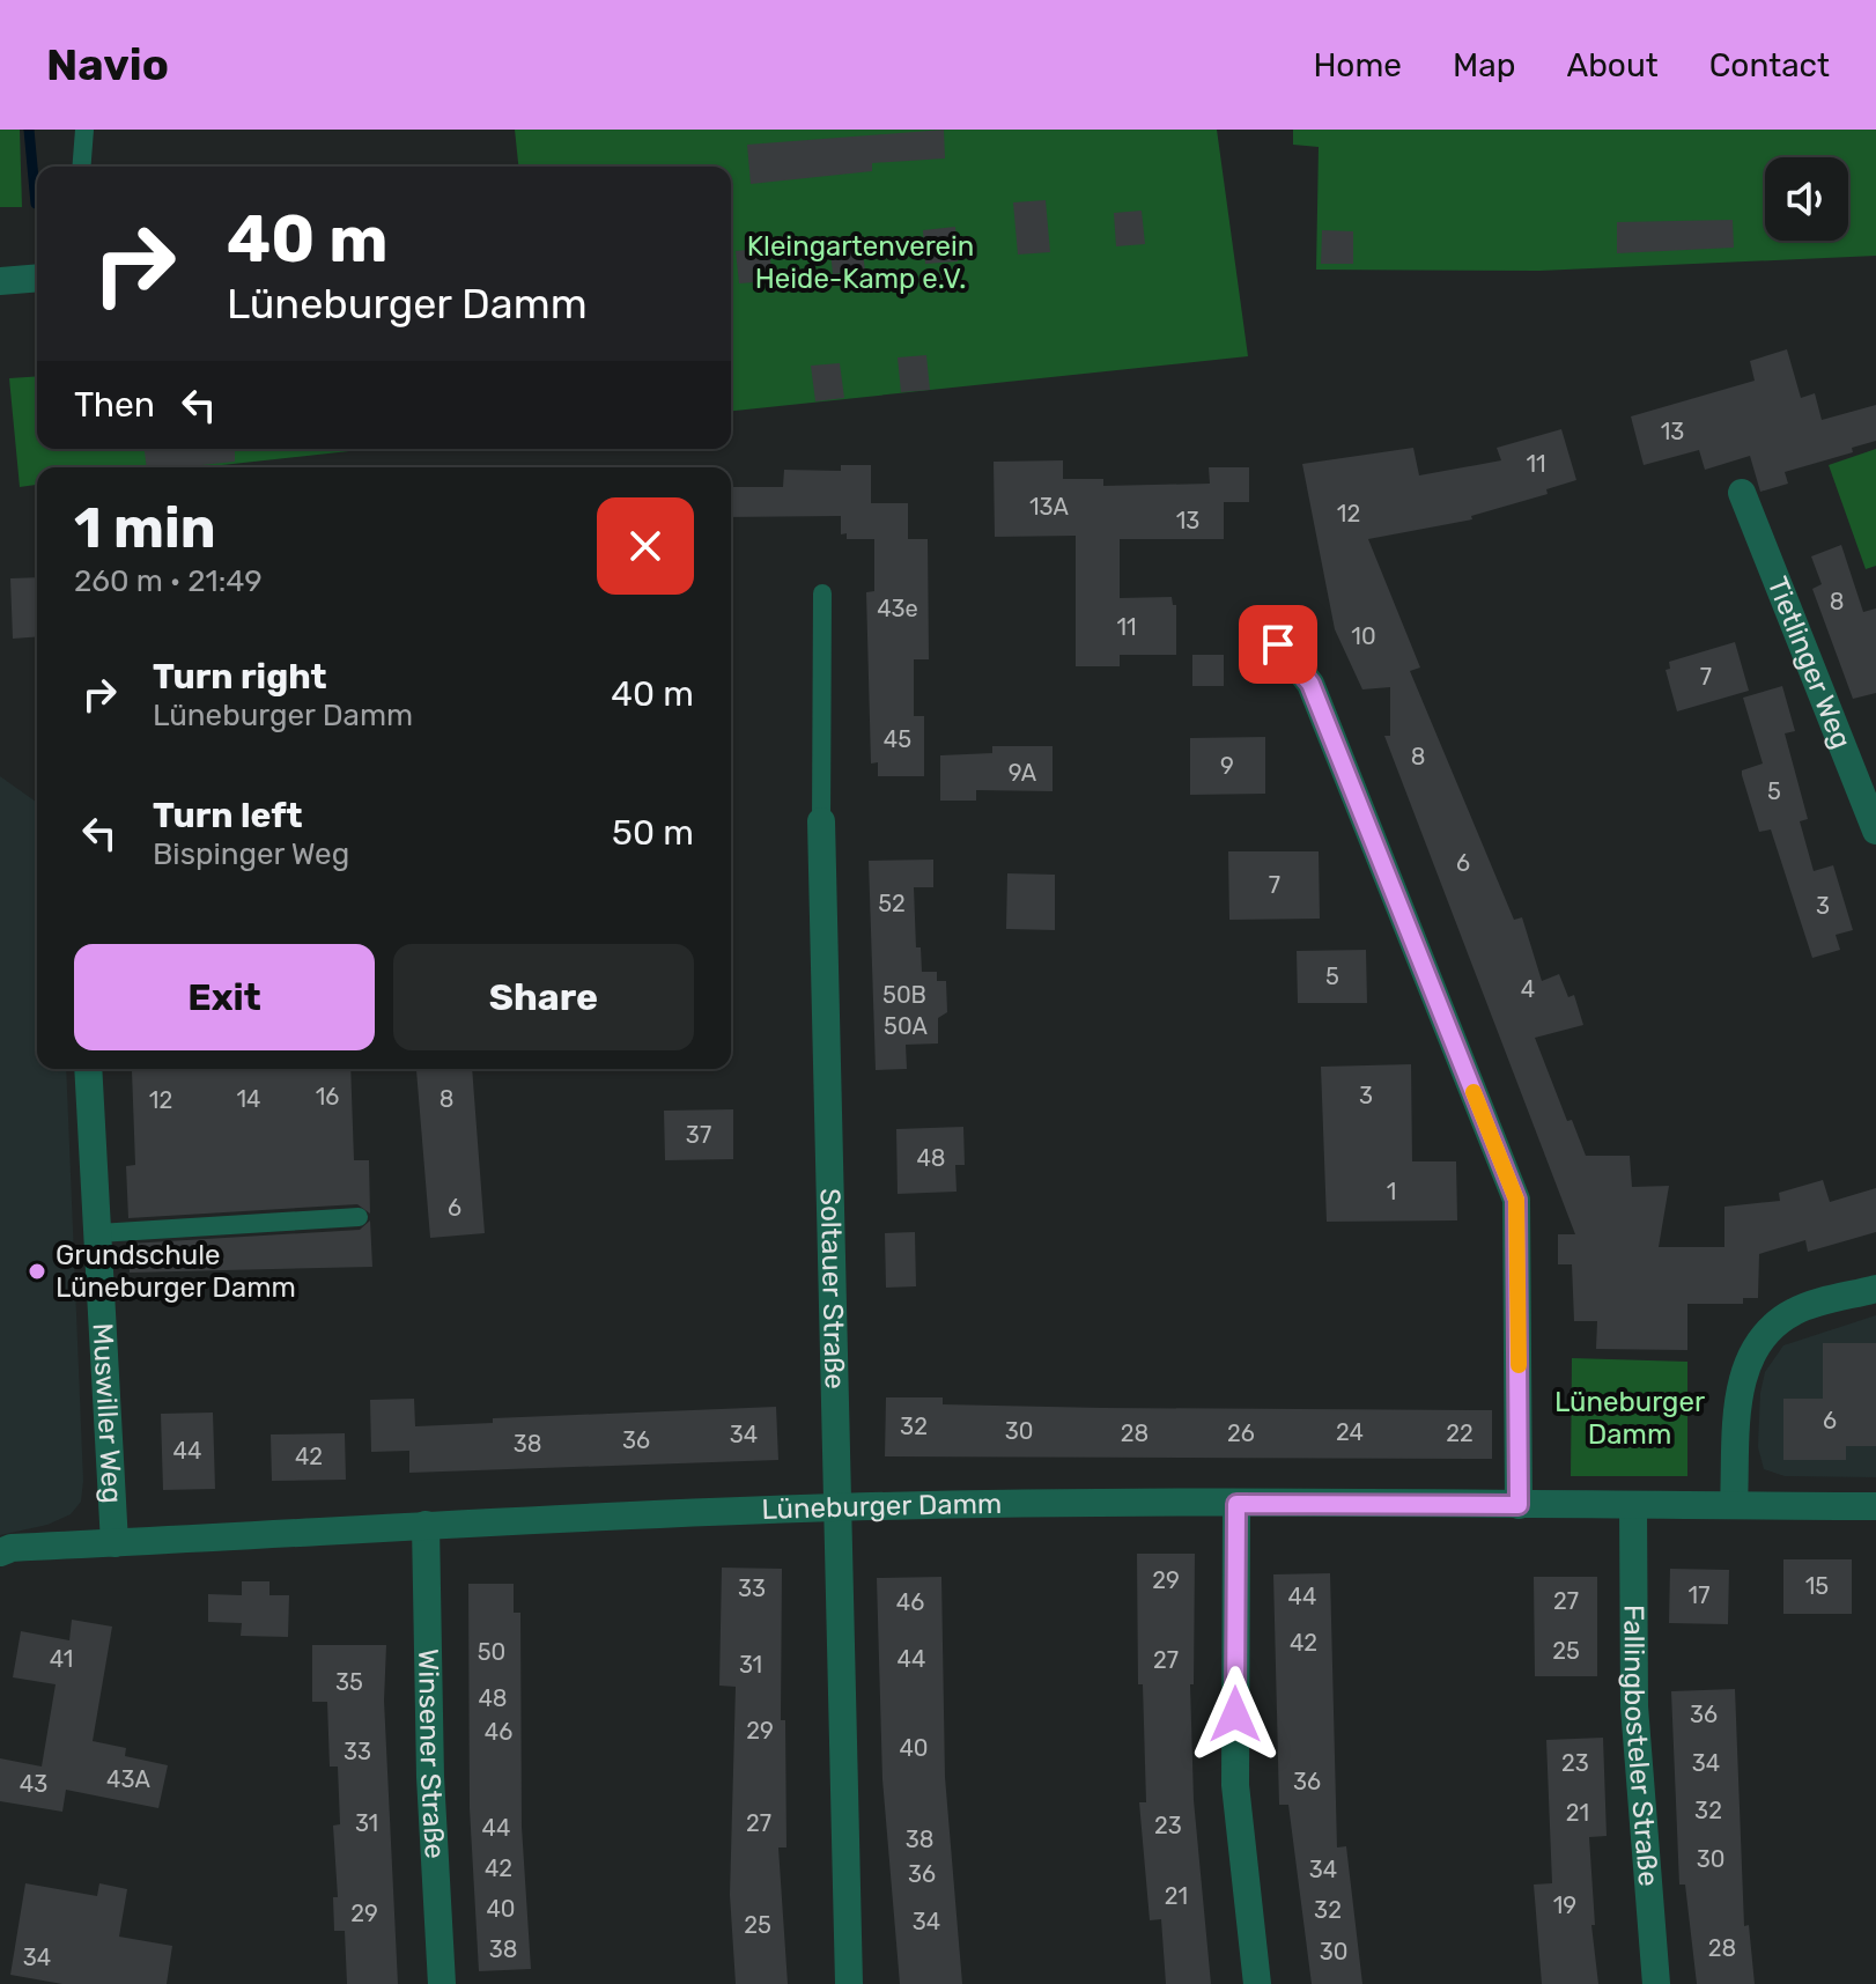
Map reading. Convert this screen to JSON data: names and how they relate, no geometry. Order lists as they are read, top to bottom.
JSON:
{
  "streets": {
    "street": [
      "Tietlinger Weg",
      "Soltauer Straße",
      "Muswiller Weg",
      "Lüneburger Damm",
      "Fallingbosteler Straße",
      "Winsener Straße"
    ]
  },
  "crossings": [
    ["Soltauer Straße", "Lüneburger Damm"],
    ["Muswiller Weg", "Lüneburger Damm"],
    ["Lüneburger Damm", "Fallingbosteler Straße"],
    ["Lüneburger Damm", "Winsener Straße"]
  ],
  "parks": ["Kleingartenverein Heide-Kamp e.V.", "Lüneburger Damm"],
  "places": ["Grundschule Lüneburger Damm"],
  "house_numbers": [
    "13",
    "11",
    "13A",
    "12",
    "13",
    "8",
    "43e",
    "11",
    "10",
    "7",
    "45",
    "8",
    "9",
    "9A",
    "5",
    "6",
    "7",
    "52",
    "3",
    "5",
    "4",
    "50B",
    "50A",
    "3",
    "16",
    "14",
    "8",
    "12",
    "37",
    "48",
    "1",
    "6",
    "6",
    "32",
    "30",
    "24",
    "28",
    "26",
    "22",
    "34",
    "36",
    "38",
    "44",
    "42",
    "29",
    "15",
    "33",
    "17",
    "44",
    "27",
    "46",
    "42",
    "25",
    "50",
    "41",
    "44",
    "27",
    "31",
    "35",
    "48",
    "36",
    "29",
    "46",
    "40",
    "33",
    "23",
    "34",
    "43A",
    "36",
    "43",
    "32",
    "21",
    "31",
    "27",
    "23",
    "44",
    "38",
    "30",
    "42",
    "34",
    "36",
    "21",
    "19",
    "40",
    "32",
    "29",
    "34",
    "25",
    "28",
    "38",
    "30",
    "34"
  ],
  "page": {
    "header": "Navio",
    "nav": [
      "Home",
      "Map",
      "About",
      "Contact"
    ],
    "turn": ["40 m", "Lüneburger Damm"],
    "then": "Then",
    "heading": ["1 min", "260 m · 21:49"],
    "list": [
      {
        "name": "Turn right",
        "note": "Lüneburger Damm",
        "value": "40 m"
      },
      {
        "name": "Turn left",
        "note": "Bispinger Weg",
        "value": "50 m"
      }
    ],
    "buttons": ["Exit", "Share"]
  }
}
